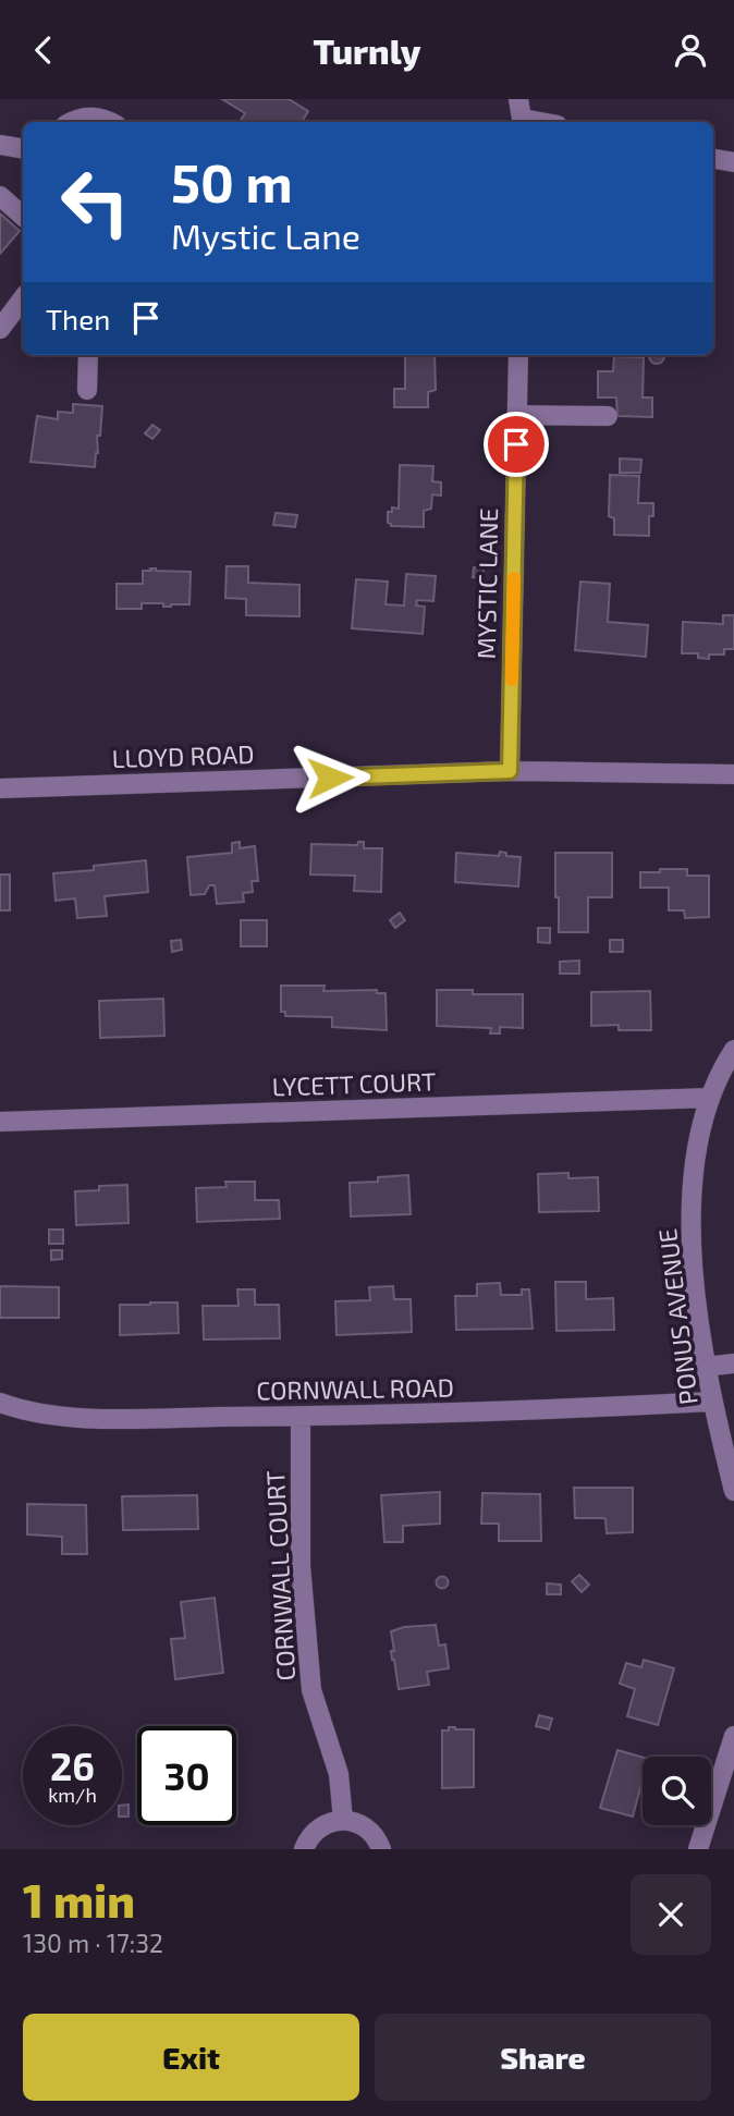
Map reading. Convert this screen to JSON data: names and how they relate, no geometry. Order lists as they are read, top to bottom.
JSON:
{
  "streets": {
    "street": [
      "MYSTIC LANE",
      "LLOYD ROAD",
      "LYCETT COURT",
      "PONUS AVENUE",
      "CORNWALL ROAD",
      "CORNWALL COURT"
    ]
  },
  "crossings": [
    ["MYSTIC LANE", "LLOYD ROAD"],
    ["LYCETT COURT", "PONUS AVENUE"],
    ["PONUS AVENUE", "CORNWALL ROAD"],
    ["CORNWALL ROAD", "CORNWALL COURT"]
  ],
  "page": {
    "header": "Turnly",
    "turn": ["50 m", "Mystic Lane"],
    "then": "Then",
    "speed": "26 km/h",
    "limit": "30",
    "heading": ["1 min", "130 m · 17:32"],
    "buttons": ["Exit", "Share"]
  }
}
